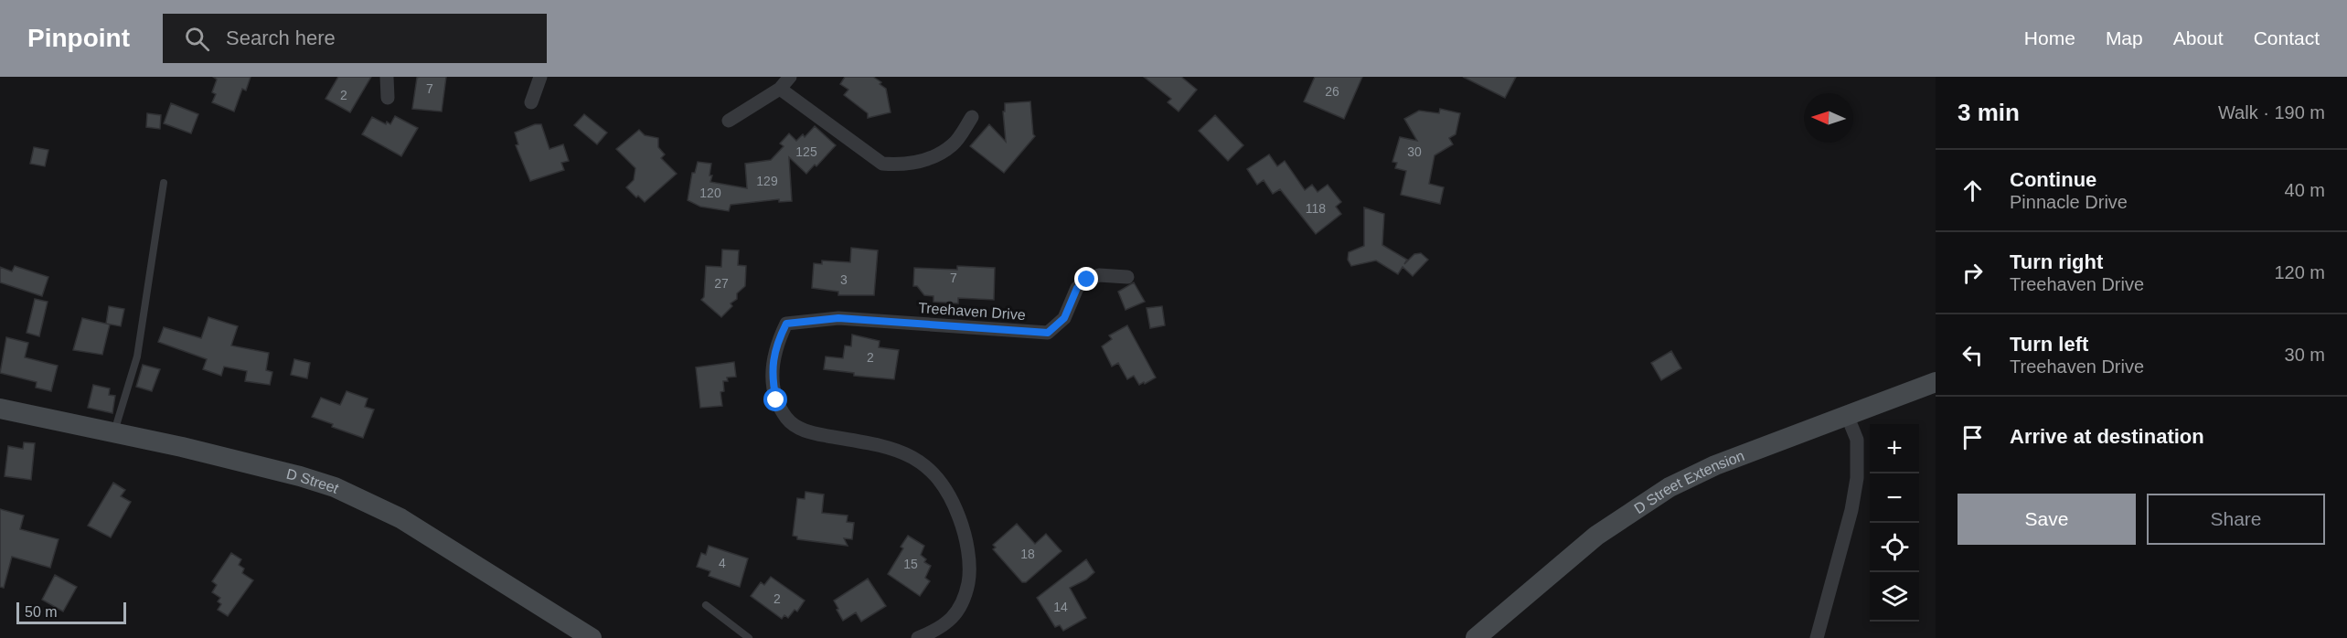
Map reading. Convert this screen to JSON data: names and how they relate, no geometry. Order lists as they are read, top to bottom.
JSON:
{
  "streets": {
    "street": ["Treehaven Drive", "D Street", "D Street Extension"]
  },
  "house_numbers": [
    "7",
    "26",
    "2",
    "125",
    "30",
    "129",
    "120",
    "118",
    "7",
    "3",
    "27",
    "2",
    "18",
    "4",
    "15",
    "2",
    "14"
  ],
  "scale_bar": "50 m",
  "north": "left",
  "page": {
    "header": "Pinpoint",
    "search": "Search here",
    "nav": [
      "Home",
      "Map",
      "About",
      "Contact"
    ],
    "heading": ["3 min", "Walk · 190 m"],
    "list": [
      ["Continue", "Pinnacle Drive", "40 m"],
      ["Turn right", "Treehaven Drive", "120 m"],
      ["Turn left", "Treehaven Drive", "30 m"],
      "Arrive at destination"
    ],
    "map_buttons": ["+", "−"],
    "buttons": ["Save", "Share"],
    "scale": "50 m"
  }
}
